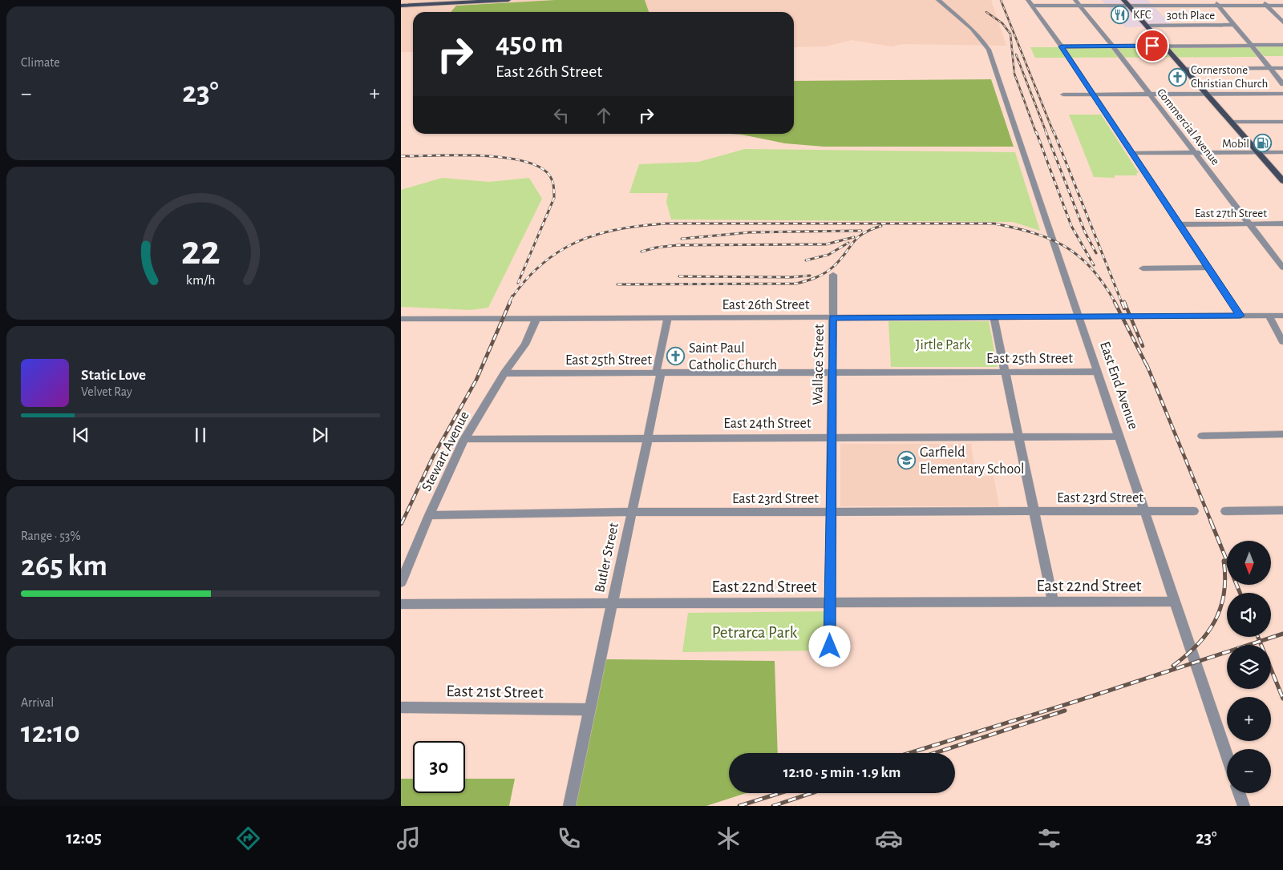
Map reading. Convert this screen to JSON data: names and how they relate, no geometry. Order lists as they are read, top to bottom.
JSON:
{
  "streets": {
    "street": [
      "30th Place",
      "Commercial Avenue",
      "East 27th Street",
      "East 26th Street",
      "East 25th Street",
      "Wallace Street",
      "East End Avenue",
      "East 24th Street",
      "Stewart Avenue",
      "East 23rd Street",
      "Butler Street",
      "East 22nd Street",
      "East 21st Street"
    ]
  },
  "crossings": [
    ["Commercial Avenue", "East 27th Street"],
    ["East 26th Street", "Wallace Street"],
    ["East 26th Street", "East End Avenue"],
    ["East 26th Street", "Stewart Avenue"],
    ["East 26th Street", "Butler Street"],
    ["East 25th Street", "Wallace Street"],
    ["East 25th Street", "East End Avenue"],
    ["East 25th Street", "Stewart Avenue"],
    ["East 25th Street", "Butler Street"],
    ["Wallace Street", "East 24th Street"],
    ["Wallace Street", "East 23rd Street"],
    ["Wallace Street", "East 22nd Street"],
    ["East End Avenue", "East 24th Street"],
    ["East End Avenue", "East 23rd Street"],
    ["East End Avenue", "East 22nd Street"],
    ["East 24th Street", "Stewart Avenue"],
    ["East 24th Street", "Butler Street"],
    ["Stewart Avenue", "East 23rd Street"],
    ["East 23rd Street", "Butler Street"],
    ["Butler Street", "East 22nd Street"],
    ["Butler Street", "East 21st Street"]
  ],
  "parks": ["Jirtle Park", "Petrarca Park"],
  "places": {
    "restaurant": ["KFC"],
    "church": ["Cornerstone Christian Church", "Saint Paul Catholic Church"],
    "fuel station": ["Mobil"],
    "school or university": ["Garfield Elementary School"]
  },
  "north": "bottom",
  "page": {
    "tile": [
      "Climate",
      ["Range · 53%", "265 km"],
      ["Arrival", "12:10"]
    ],
    "turn": ["450 m", "East 26th Street"],
    "heat": ["−", "23°", "+"],
    "song": ["Static Love", "Velvet Ray"],
    "map_buttons": ["+", "−"],
    "limit": "30",
    "trip": "12:10 · 5 min · 1.9 km",
    "tabs": ["12:05", "23°"],
    "gauge": ["22", "km/h"]
  }
}
